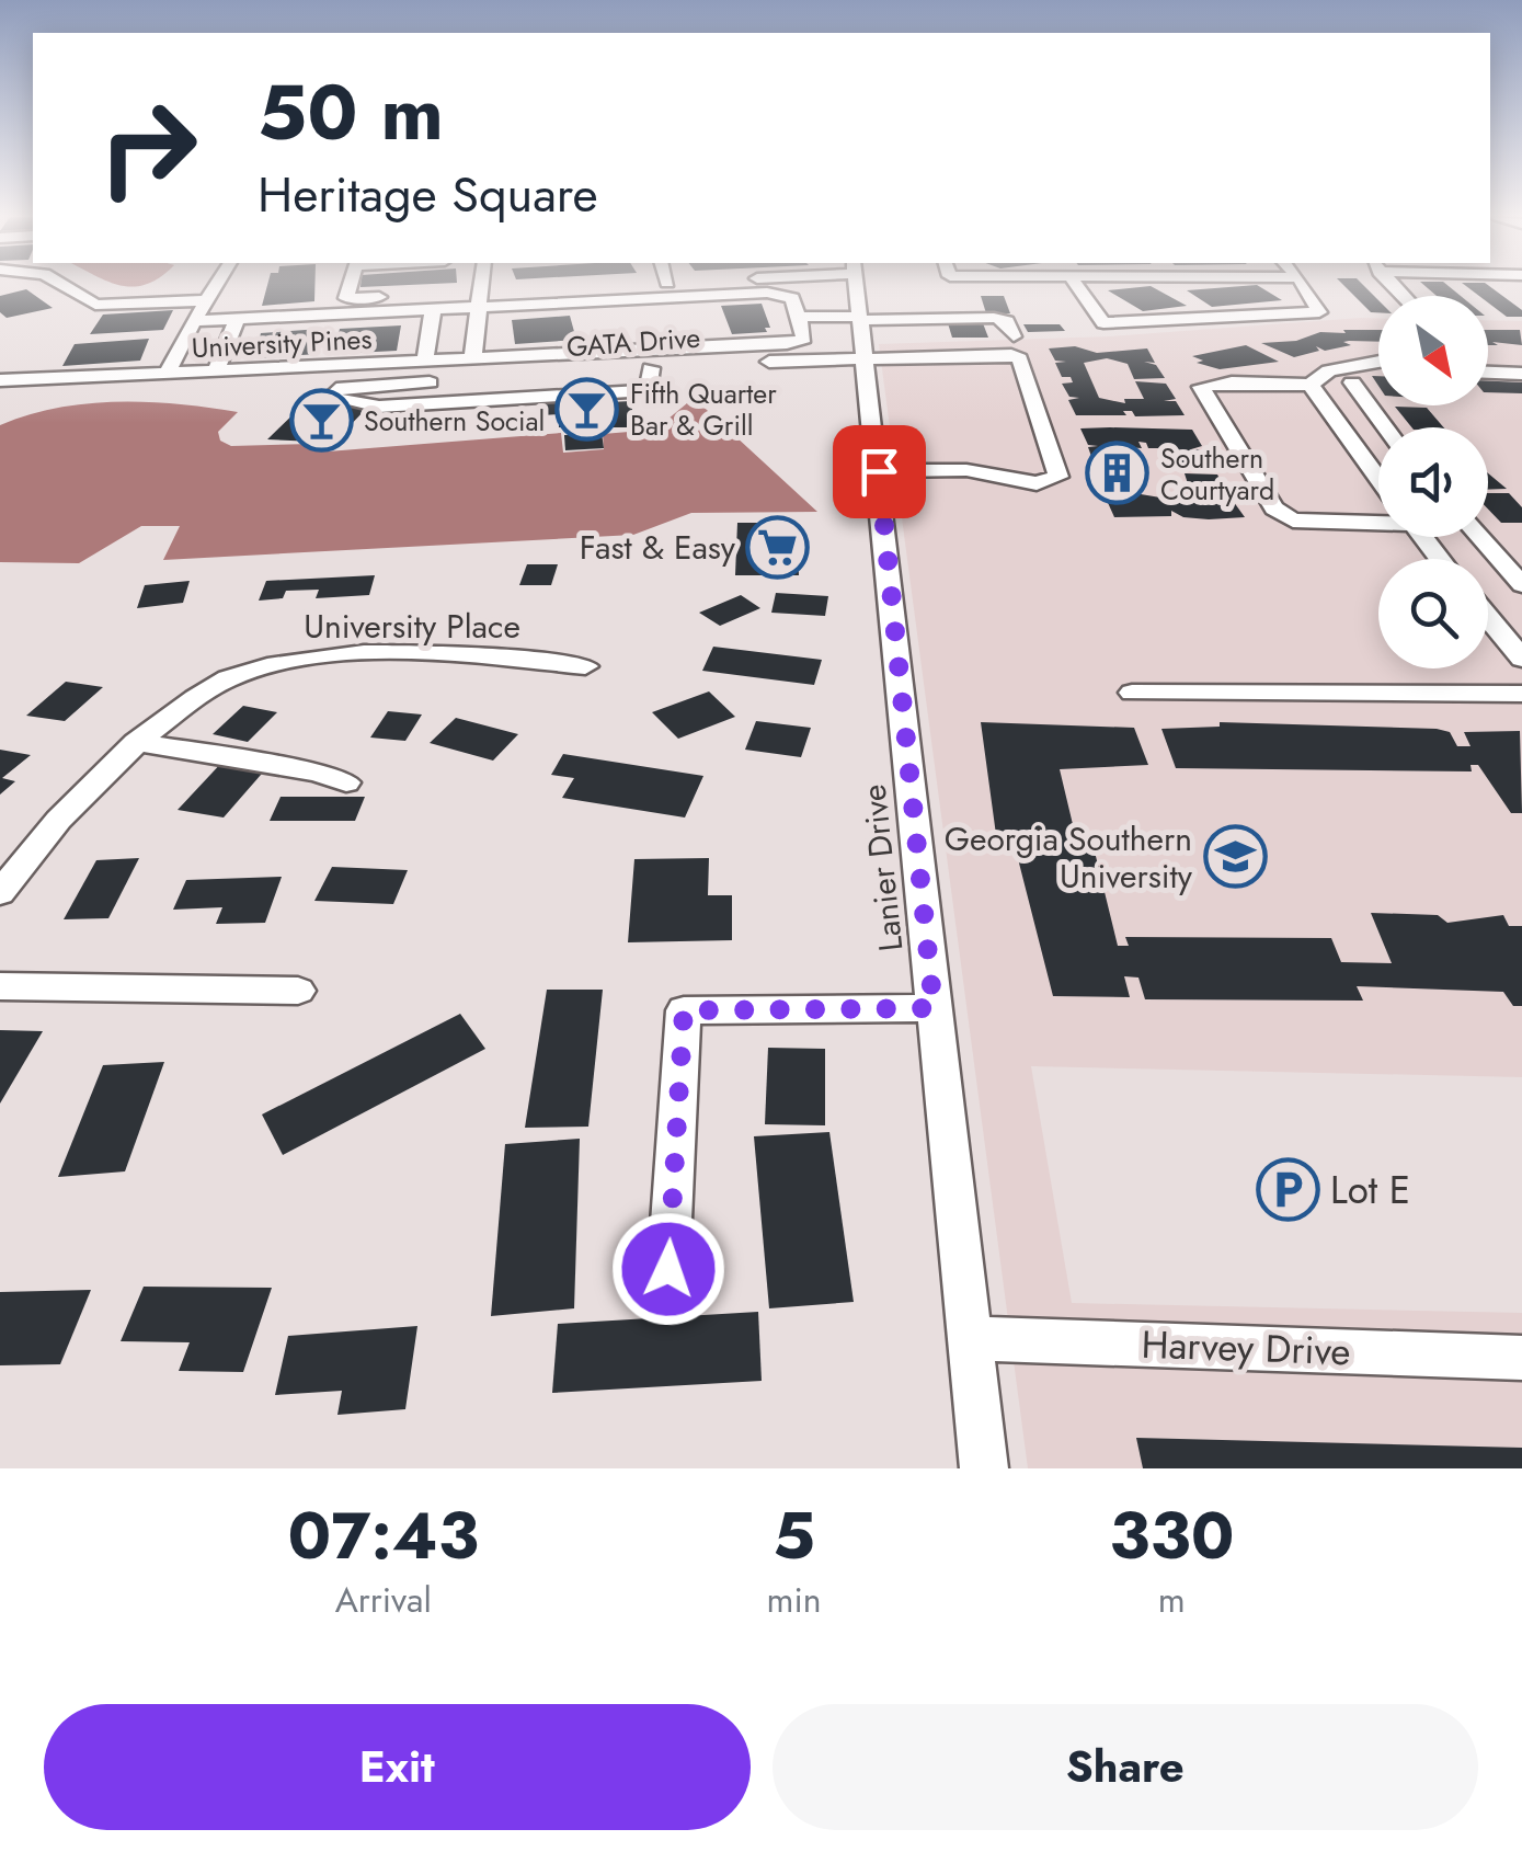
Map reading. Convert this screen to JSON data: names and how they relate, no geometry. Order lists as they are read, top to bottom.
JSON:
{
  "streets": {
    "street": [
      "GATA Drive",
      "University Pines",
      "University Place",
      "Lanier Drive",
      "Harvey Drive"
    ]
  },
  "crossings": [
    ["GATA Drive", "Lanier Drive"],
    ["University Pines", "Lanier Drive"],
    ["Lanier Drive", "Harvey Drive"]
  ],
  "places": {
    "bar": ["Fifth Quarter Bar & Grill", "Southern Social"],
    "building": ["Southern Courtyard"],
    "supermarket": ["Fast & Easy"],
    "school or university": ["Georgia Southern University"],
    "parking": ["Lot E"]
  },
  "north": "bottom right",
  "page": {
    "turn": ["50 m", "Heritage Square"],
    "eta": [
      "07:43",
      "Arrival",
      "5",
      "min",
      "330",
      "m"
    ],
    "buttons": ["Exit", "Share"]
  }
}
